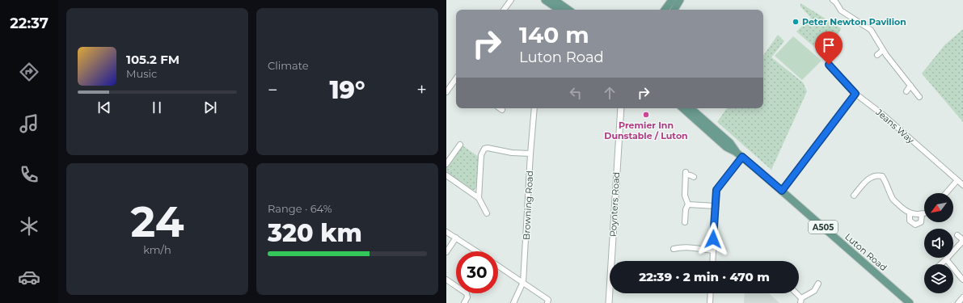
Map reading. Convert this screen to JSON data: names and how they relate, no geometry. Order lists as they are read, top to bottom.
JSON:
{
  "streets": {
    "main road": ["A505", "Luton Road"],
    "street": ["Jeans Way", "Poynters Road", "Browning Road"]
  },
  "places": ["Peter Newton Pavilion", "Premier Inn Dunstable / Luton"],
  "north": "bottom left",
  "page": {
    "tabs": "22:37",
    "tile": [
      "Climate",
      ["24", "km/h"],
      ["Range · 64%", "320 km"]
    ],
    "turn": ["140 m", "Luton Road"],
    "song": ["105.2 FM", "Music"],
    "heat": ["−", "19°", "+"],
    "limit": "30",
    "trip": "22:39 · 2 min · 470 m"
  }
}
